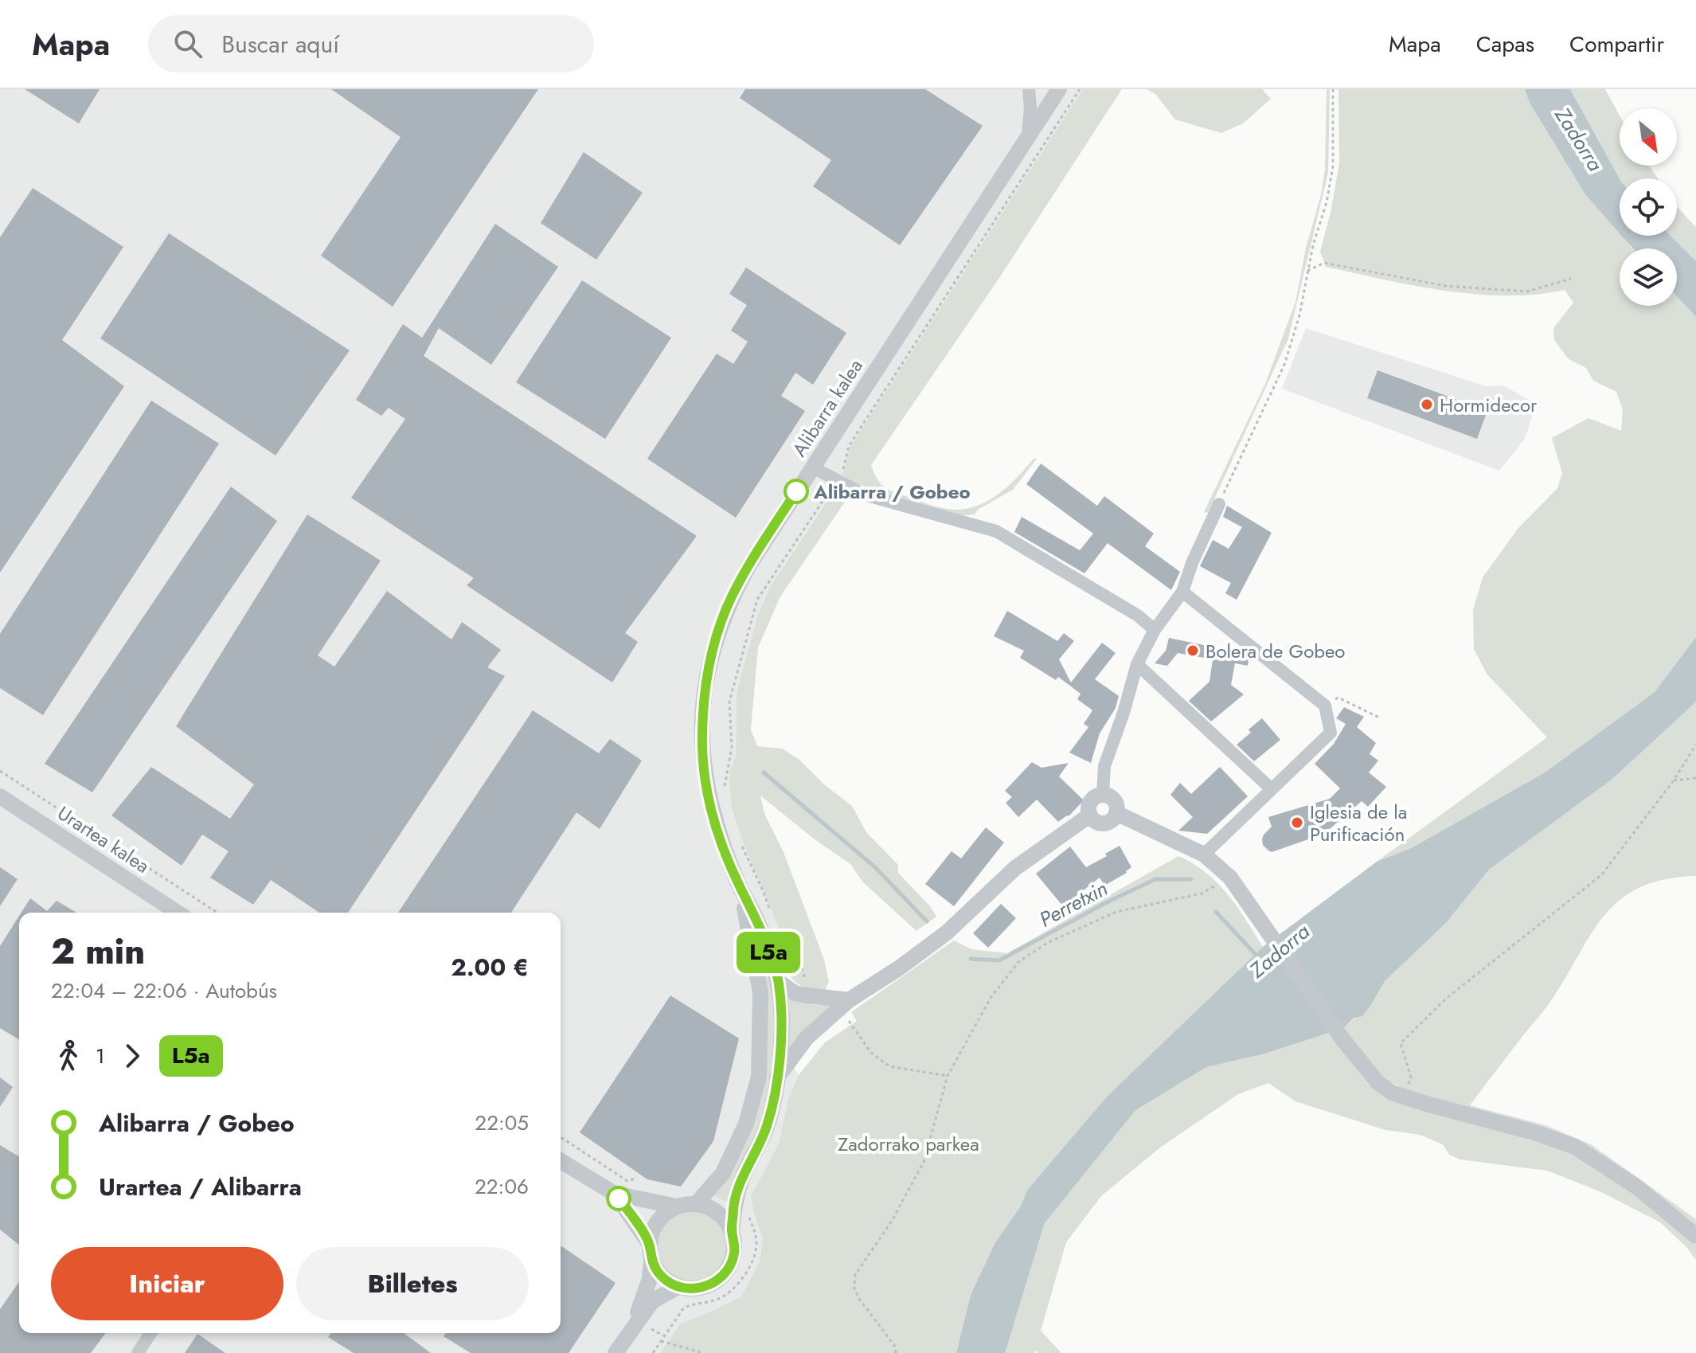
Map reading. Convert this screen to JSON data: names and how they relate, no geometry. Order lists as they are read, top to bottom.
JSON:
{
  "streets": {
    "street": ["Alibarra kalea", "Urartea kalea"]
  },
  "water": ["Zadorra", "Perretxin"],
  "parks": ["Zadorrako parkea"],
  "places": [
    "Hormidecor",
    "Alibarra / Gobeo",
    "Bolera de Gobeo",
    "Iglesia de la Purificación"
  ],
  "lines": ["bus line L5a"],
  "north": "bottom right",
  "page": {
    "header": "Mapa",
    "search": "Buscar aquí",
    "nav": ["Mapa", "Capas", "Compartir"],
    "on_map": "L5a",
    "heading": ["2 min", "22:04 – 22:06 · Autobús", "2.00 €"],
    "legs": ["1", "L5a"],
    "list": [
      {
        "name": "Alibarra / Gobeo",
        "value": "22:05"
      },
      {
        "name": "Urartea / Alibarra",
        "value": "22:06"
      }
    ],
    "buttons": ["Iniciar", "Billetes"]
  }
}
